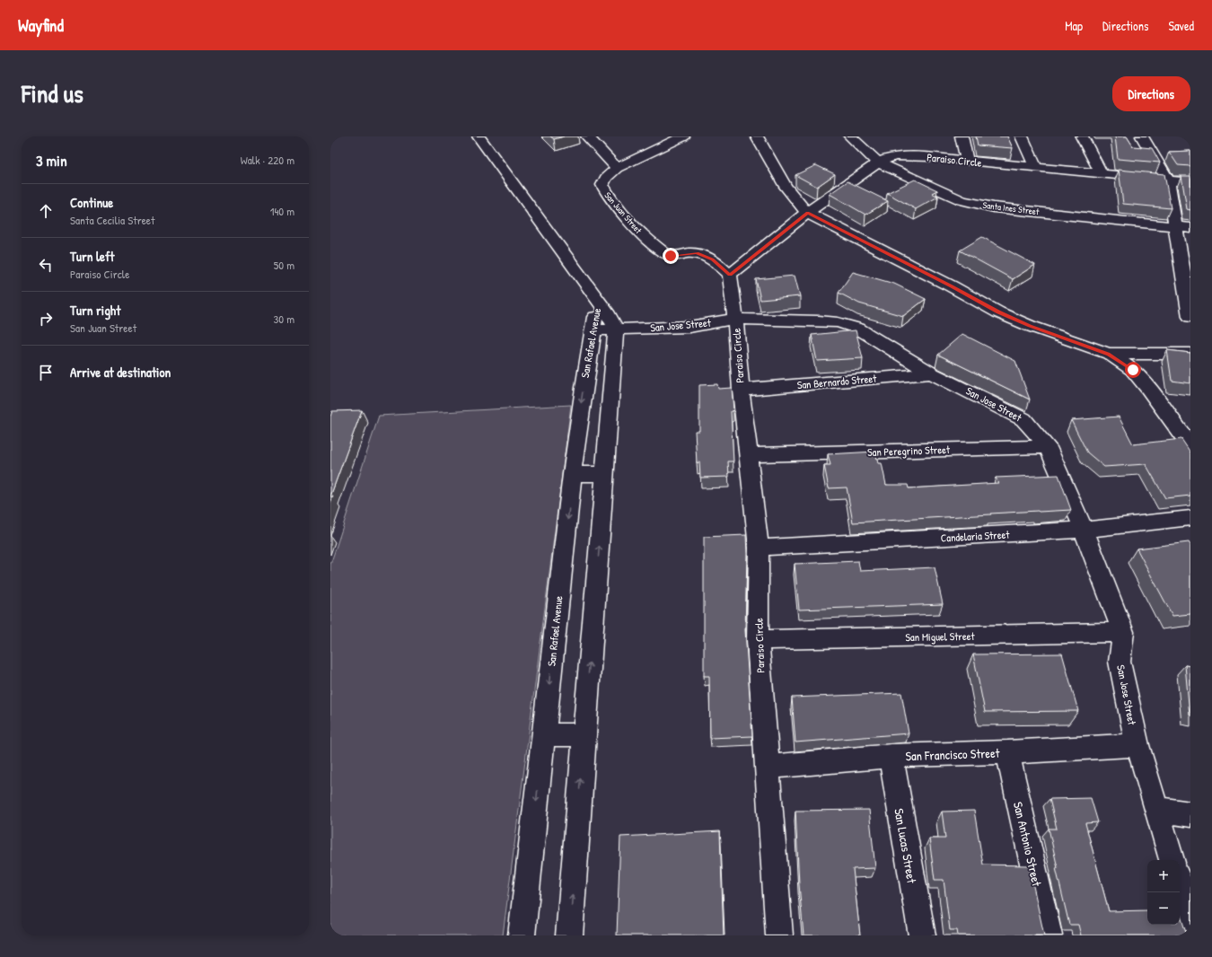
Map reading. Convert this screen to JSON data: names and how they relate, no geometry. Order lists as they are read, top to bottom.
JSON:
{
  "streets": {
    "street": [
      "Paraiso Circle",
      "Santa Ines Street",
      "San Juan Street",
      "San Jose Street",
      "San Rafael Avenue",
      "San Bernardo Street",
      "San Peregrino Street",
      "Candelaria Street",
      "San Miguel Street",
      "San Francisco Street",
      "San Antonio Street",
      "San Lucas Street"
    ]
  },
  "crossings": [
    ["Paraiso Circle", "Santa Ines Street"],
    ["Paraiso Circle", "San Juan Street"],
    ["Paraiso Circle", "San Jose Street"],
    ["Paraiso Circle", "San Bernardo Street"],
    ["Paraiso Circle", "San Peregrino Street"],
    ["Paraiso Circle", "Candelaria Street"],
    ["Paraiso Circle", "San Miguel Street"],
    ["Paraiso Circle", "San Francisco Street"],
    ["San Jose Street", "San Rafael Avenue"],
    ["San Jose Street", "San Bernardo Street"],
    ["San Jose Street", "San Peregrino Street"],
    ["San Jose Street", "Candelaria Street"],
    ["San Jose Street", "San Miguel Street"],
    ["San Jose Street", "San Francisco Street"],
    ["San Francisco Street", "San Antonio Street"],
    ["San Francisco Street", "San Lucas Street"]
  ],
  "page": {
    "header": "Wayfind",
    "nav": ["Map", "Directions", "Saved"],
    "title": "Find us",
    "buttons": "Directions",
    "heading": ["3 min", "Walk · 220 m"],
    "list": [
      ["Continue", "Santa Cecilia Street", "140 m"],
      ["Turn left", "Paraiso Circle", "50 m"],
      ["Turn right", "San Juan Street", "30 m"],
      "Arrive at destination"
    ],
    "map_buttons": ["+", "−"]
  }
}
